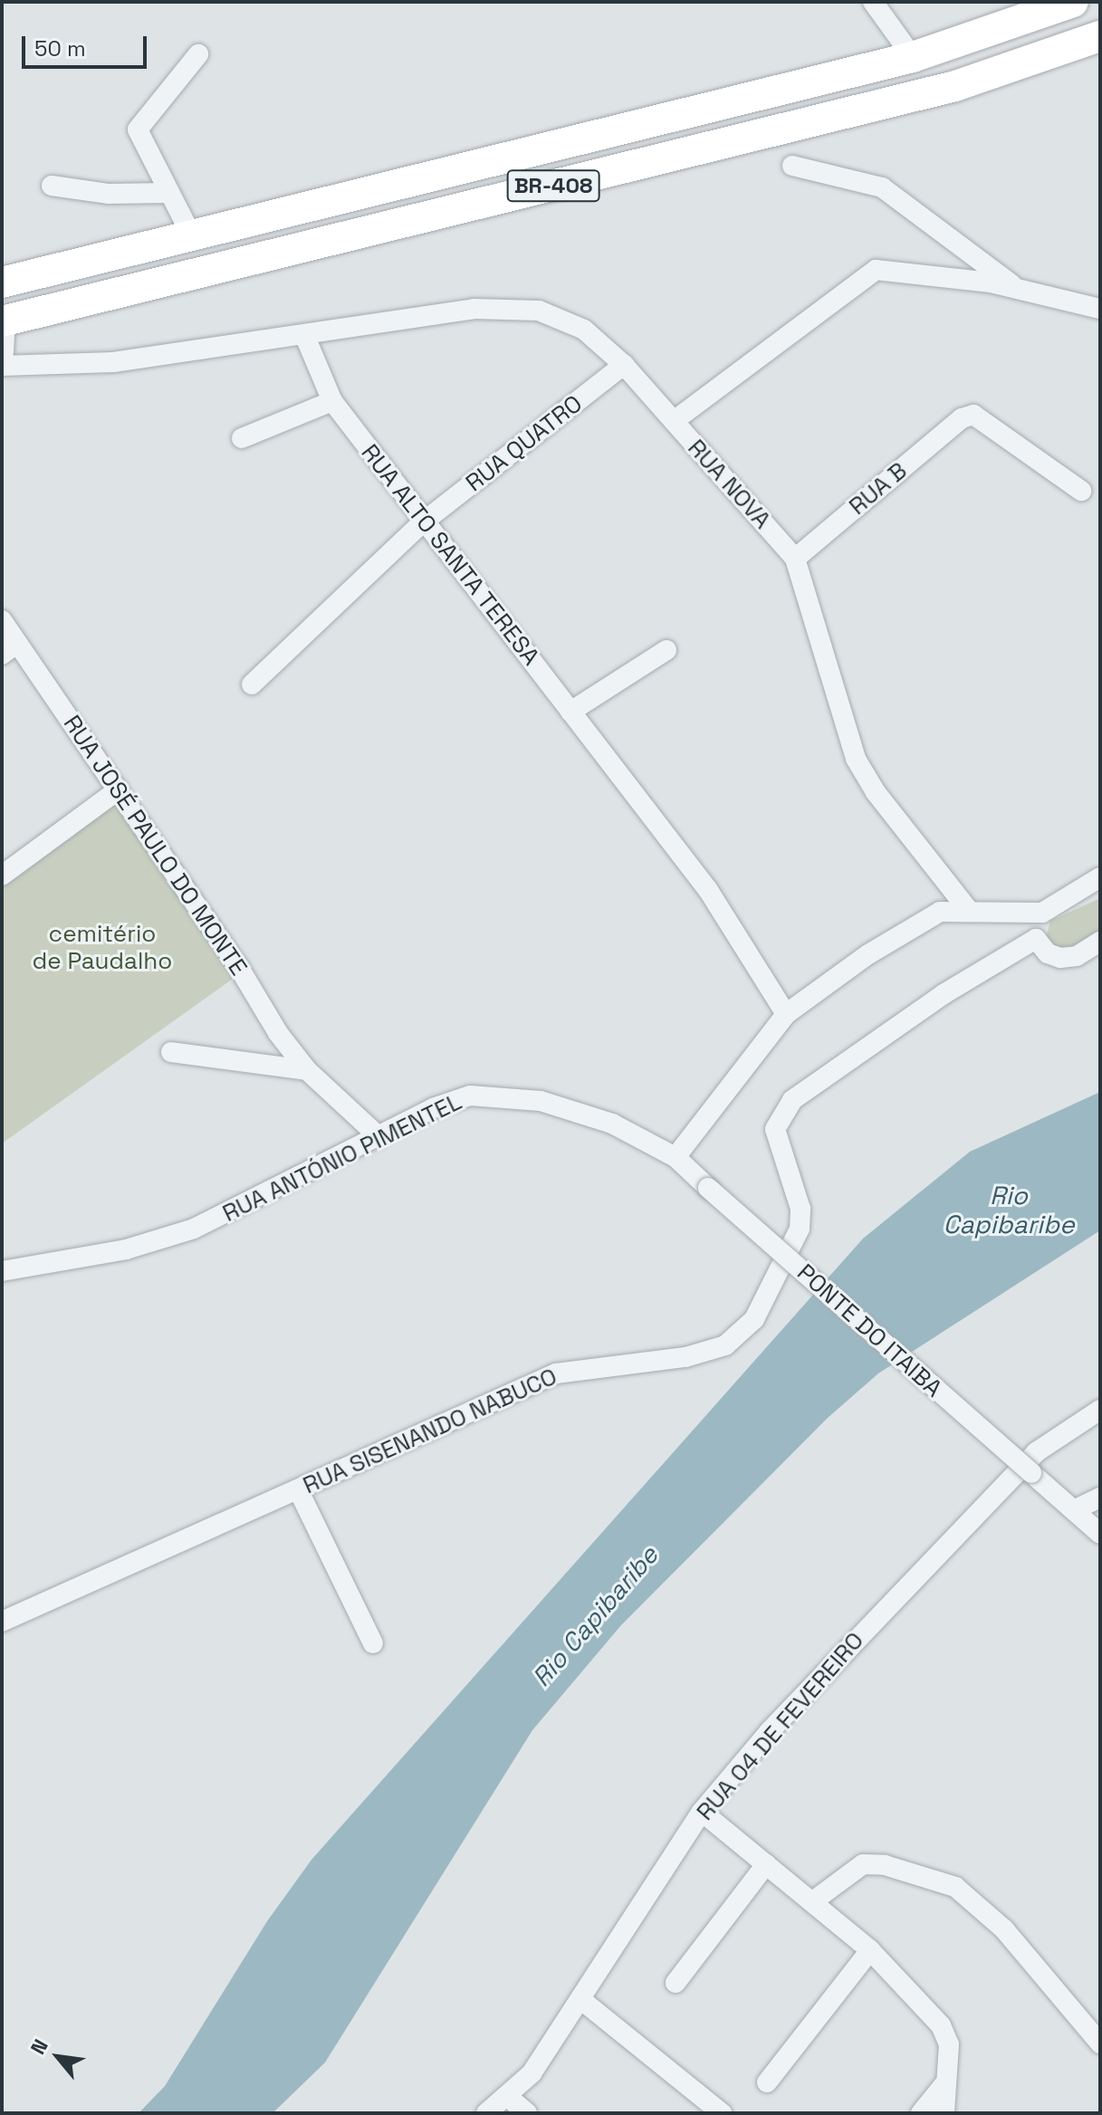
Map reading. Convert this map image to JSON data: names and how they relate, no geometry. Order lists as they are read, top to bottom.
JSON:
{
  "streets": {
    "highway": ["BR-408"],
    "street": [
      "RUA QUATRO",
      "RUA NOVA",
      "RUA B",
      "RUA ALTO SANTA TERESA",
      "RUA JOSÉ PAULO DO MONTE",
      "RUA ANTÓNIO PIMENTEL",
      "PONTE DO ITAIBA",
      "RUA SISENANDO NABUCO",
      "RUA 04 DE FEVEREIRO"
    ]
  },
  "crossings": [
    ["RUA QUATRO", "RUA NOVA"],
    ["RUA QUATRO", "RUA ALTO SANTA TERESA"],
    ["RUA NOVA", "RUA B"],
    ["RUA NOVA", "RUA ALTO SANTA TERESA"],
    ["RUA JOSÉ PAULO DO MONTE", "RUA ANTÓNIO PIMENTEL"],
    ["RUA ANTÓNIO PIMENTEL", "PONTE DO ITAIBA"]
  ],
  "water": ["Rio Capibaribe"],
  "parks": ["cemitério de Paudalho"],
  "scale_bar": "50 m",
  "north": "top left"
}
